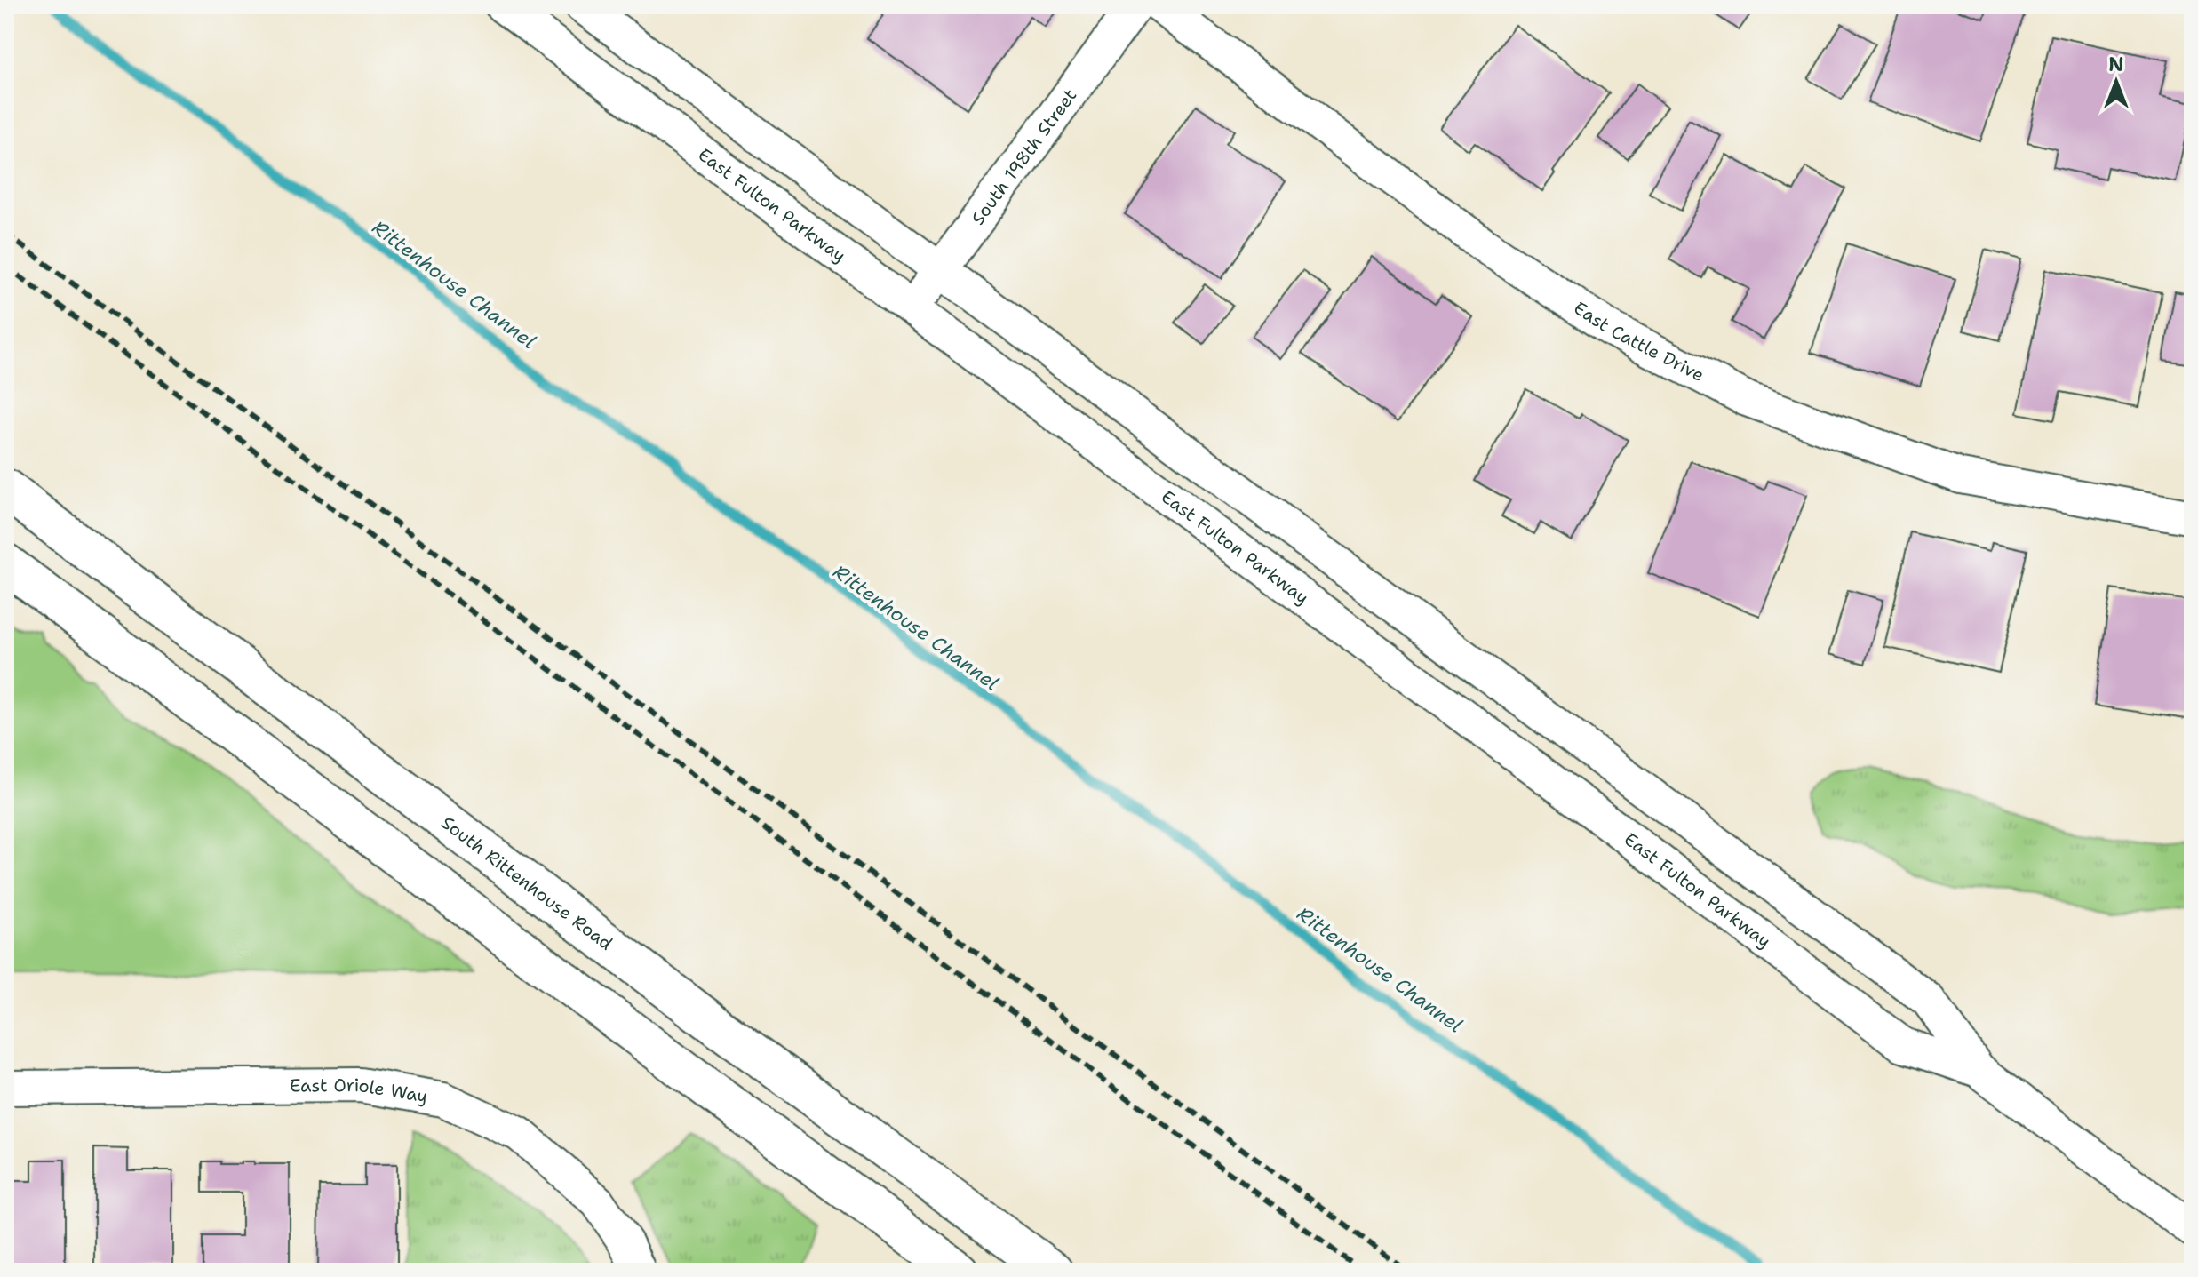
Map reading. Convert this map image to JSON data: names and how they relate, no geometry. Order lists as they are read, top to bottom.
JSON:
{
  "streets": {
    "main road": ["South Rittenhouse Road"],
    "street": [
      "South 198th Street",
      "East Fulton Parkway",
      "East Cattle Drive",
      "East Oriole Way"
    ]
  },
  "crossings": [
    ["South 198th Street", "East Fulton Parkway"]
  ],
  "water": ["Rittenhouse Channel"],
  "north": "top"
}
